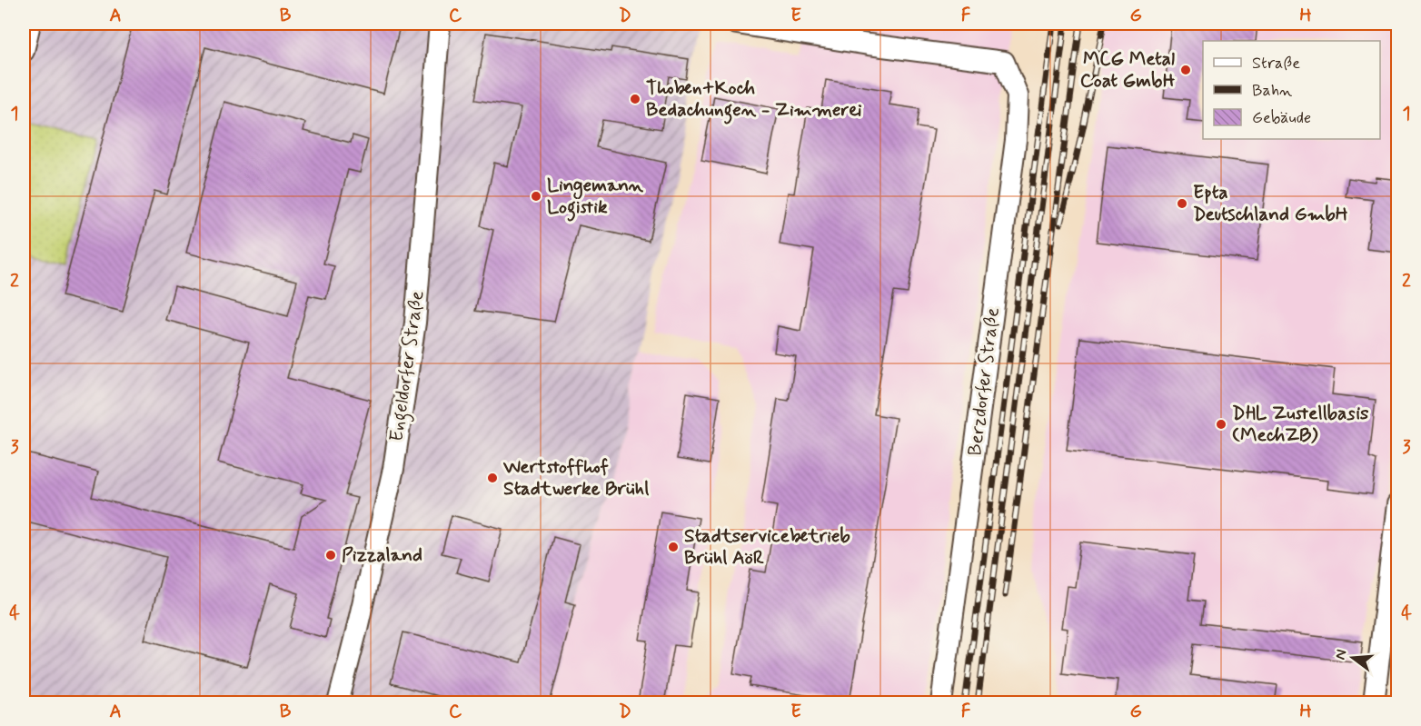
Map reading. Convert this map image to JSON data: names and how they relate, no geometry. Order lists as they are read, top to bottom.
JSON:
{
  "streets": {
    "street": ["Engeldorfer Straße", "Berzdorfer Straße"]
  },
  "places": [
    "MCG Metal Coat GmbH",
    "Thoben+Koch Bedachungen - Zimmerei",
    "Lingemann Logistik",
    "Epta Deutschland GmbH",
    "DHL Zustellbasis (MechZB)",
    "Wertstoffhof Stadtwerke Brühl",
    "Stadtservicebetrieb Brühl AöR",
    "Pizzaland"
  ],
  "legend": ["Straße", "Bahn", "Gebäude"],
  "north": "left",
  "grid": {
    "columns": [
      "A",
      "B",
      "C",
      "D",
      "E",
      "F",
      "G",
      "H"
    ],
    "rows": [
      "1",
      "2",
      "3",
      "4"
    ]
  }
}
